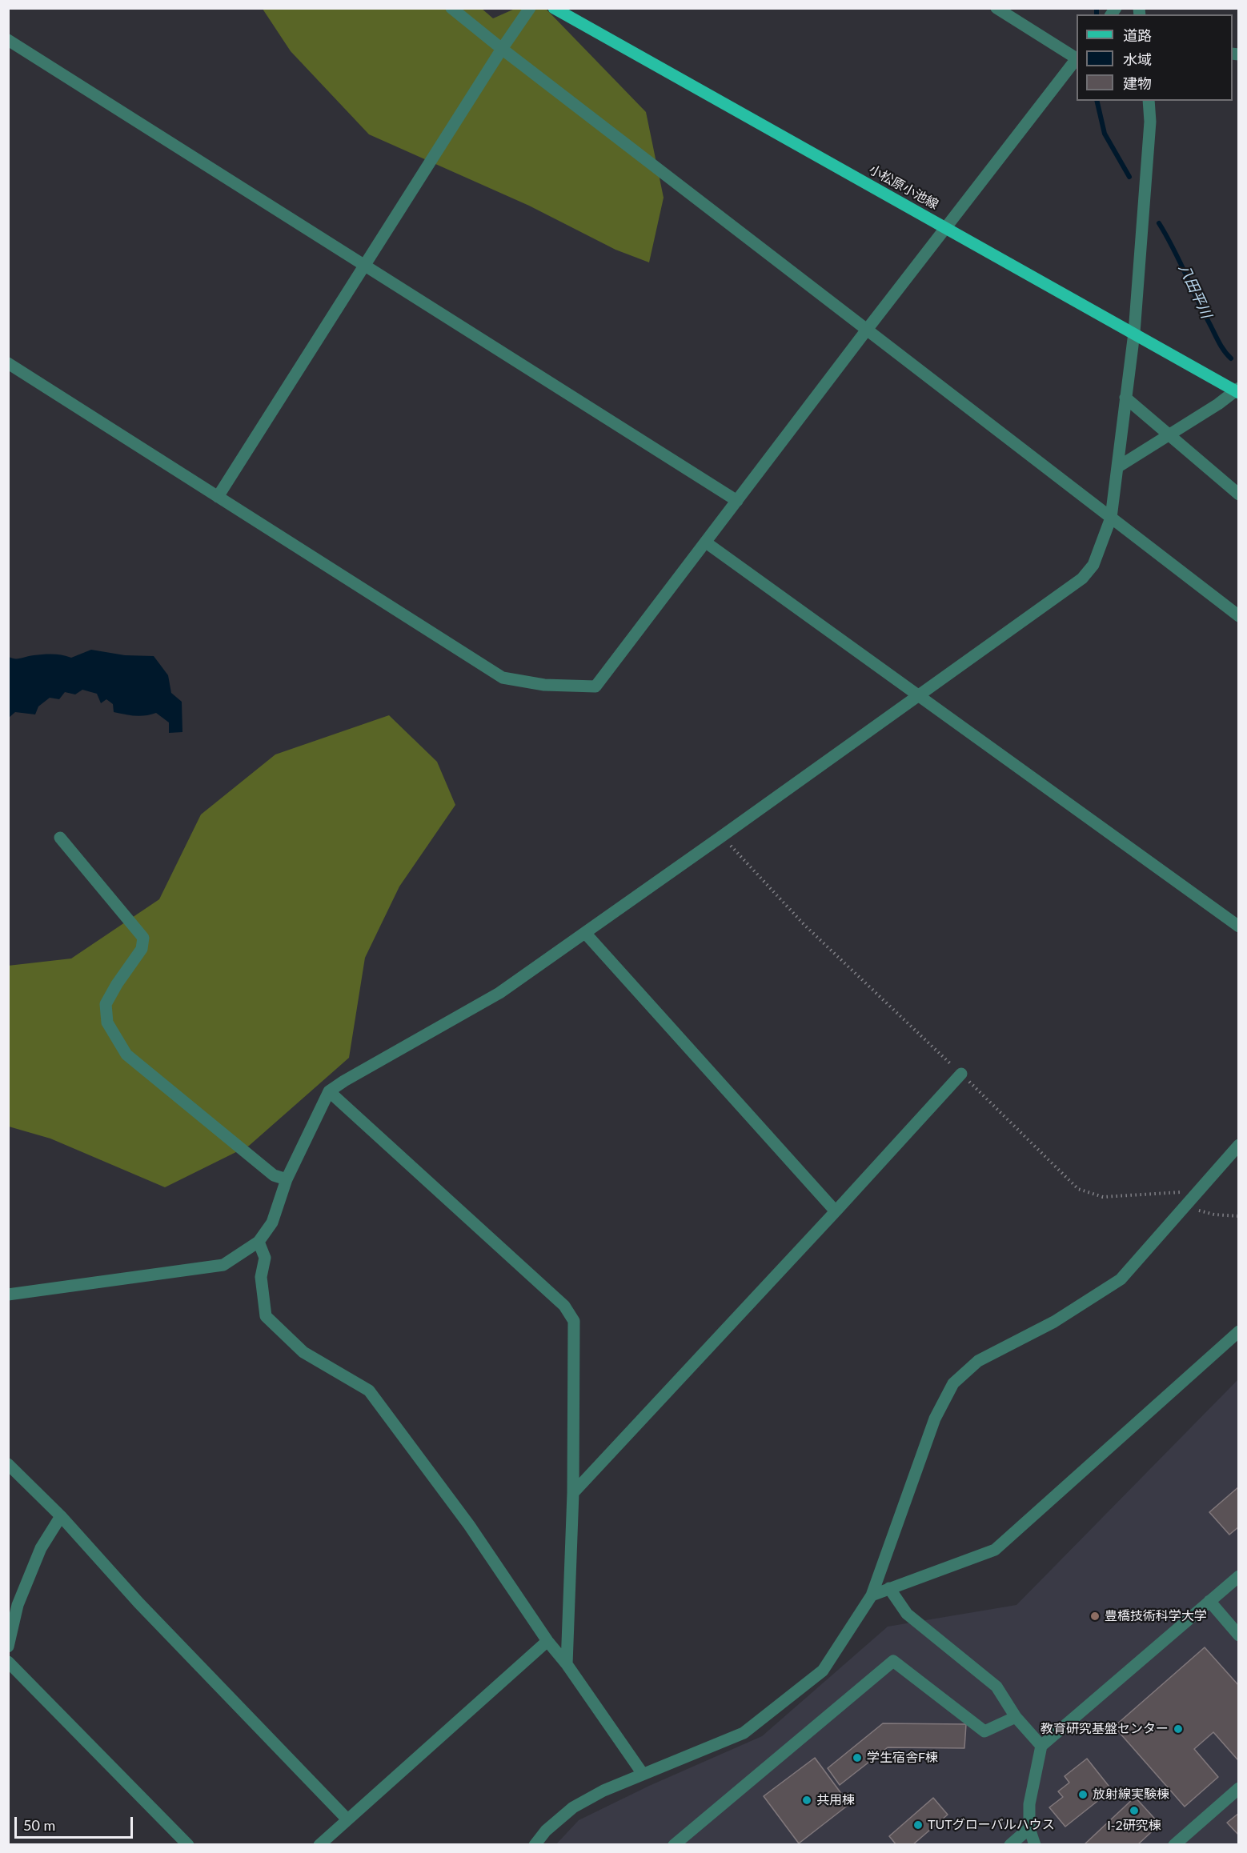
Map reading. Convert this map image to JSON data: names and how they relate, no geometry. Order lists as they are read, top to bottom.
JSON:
{
  "streets": {
    "main road": ["小松原小池線"]
  },
  "water": ["八田平川"],
  "places": [
    "豊橋技術科学大学",
    "教育研究基盤センター",
    "学生宿舎F棟",
    "放射線実験棟",
    "共用棟",
    "I-2研究棟",
    "TUTグローバルハウス"
  ],
  "legend": ["道路", "水域", "建物"],
  "scale_bar": "50 m"
}
